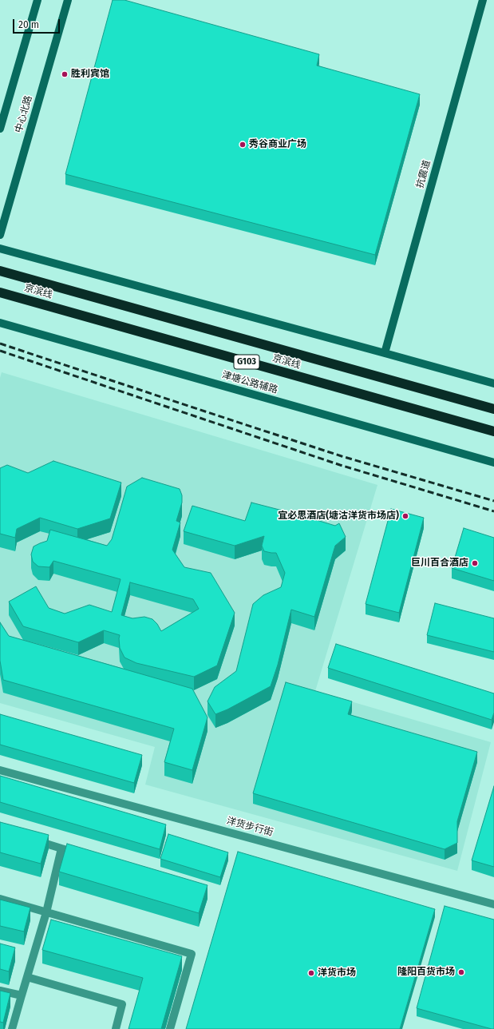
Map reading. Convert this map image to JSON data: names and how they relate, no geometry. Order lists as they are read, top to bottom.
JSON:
{
  "streets": {
    "highway": ["京滨线", "G103"],
    "main road": ["中心北路", "抗震道", "津塘公路辅路"],
    "street": ["洋货步行街"]
  },
  "places": [
    "胜利宾馆",
    "秀谷商业广场",
    "宜必思酒店(塘沽洋货市场店)",
    "巨川百合酒店",
    "隆阳百货市场",
    "洋货市场"
  ],
  "scale_bar": "20 m"
}
